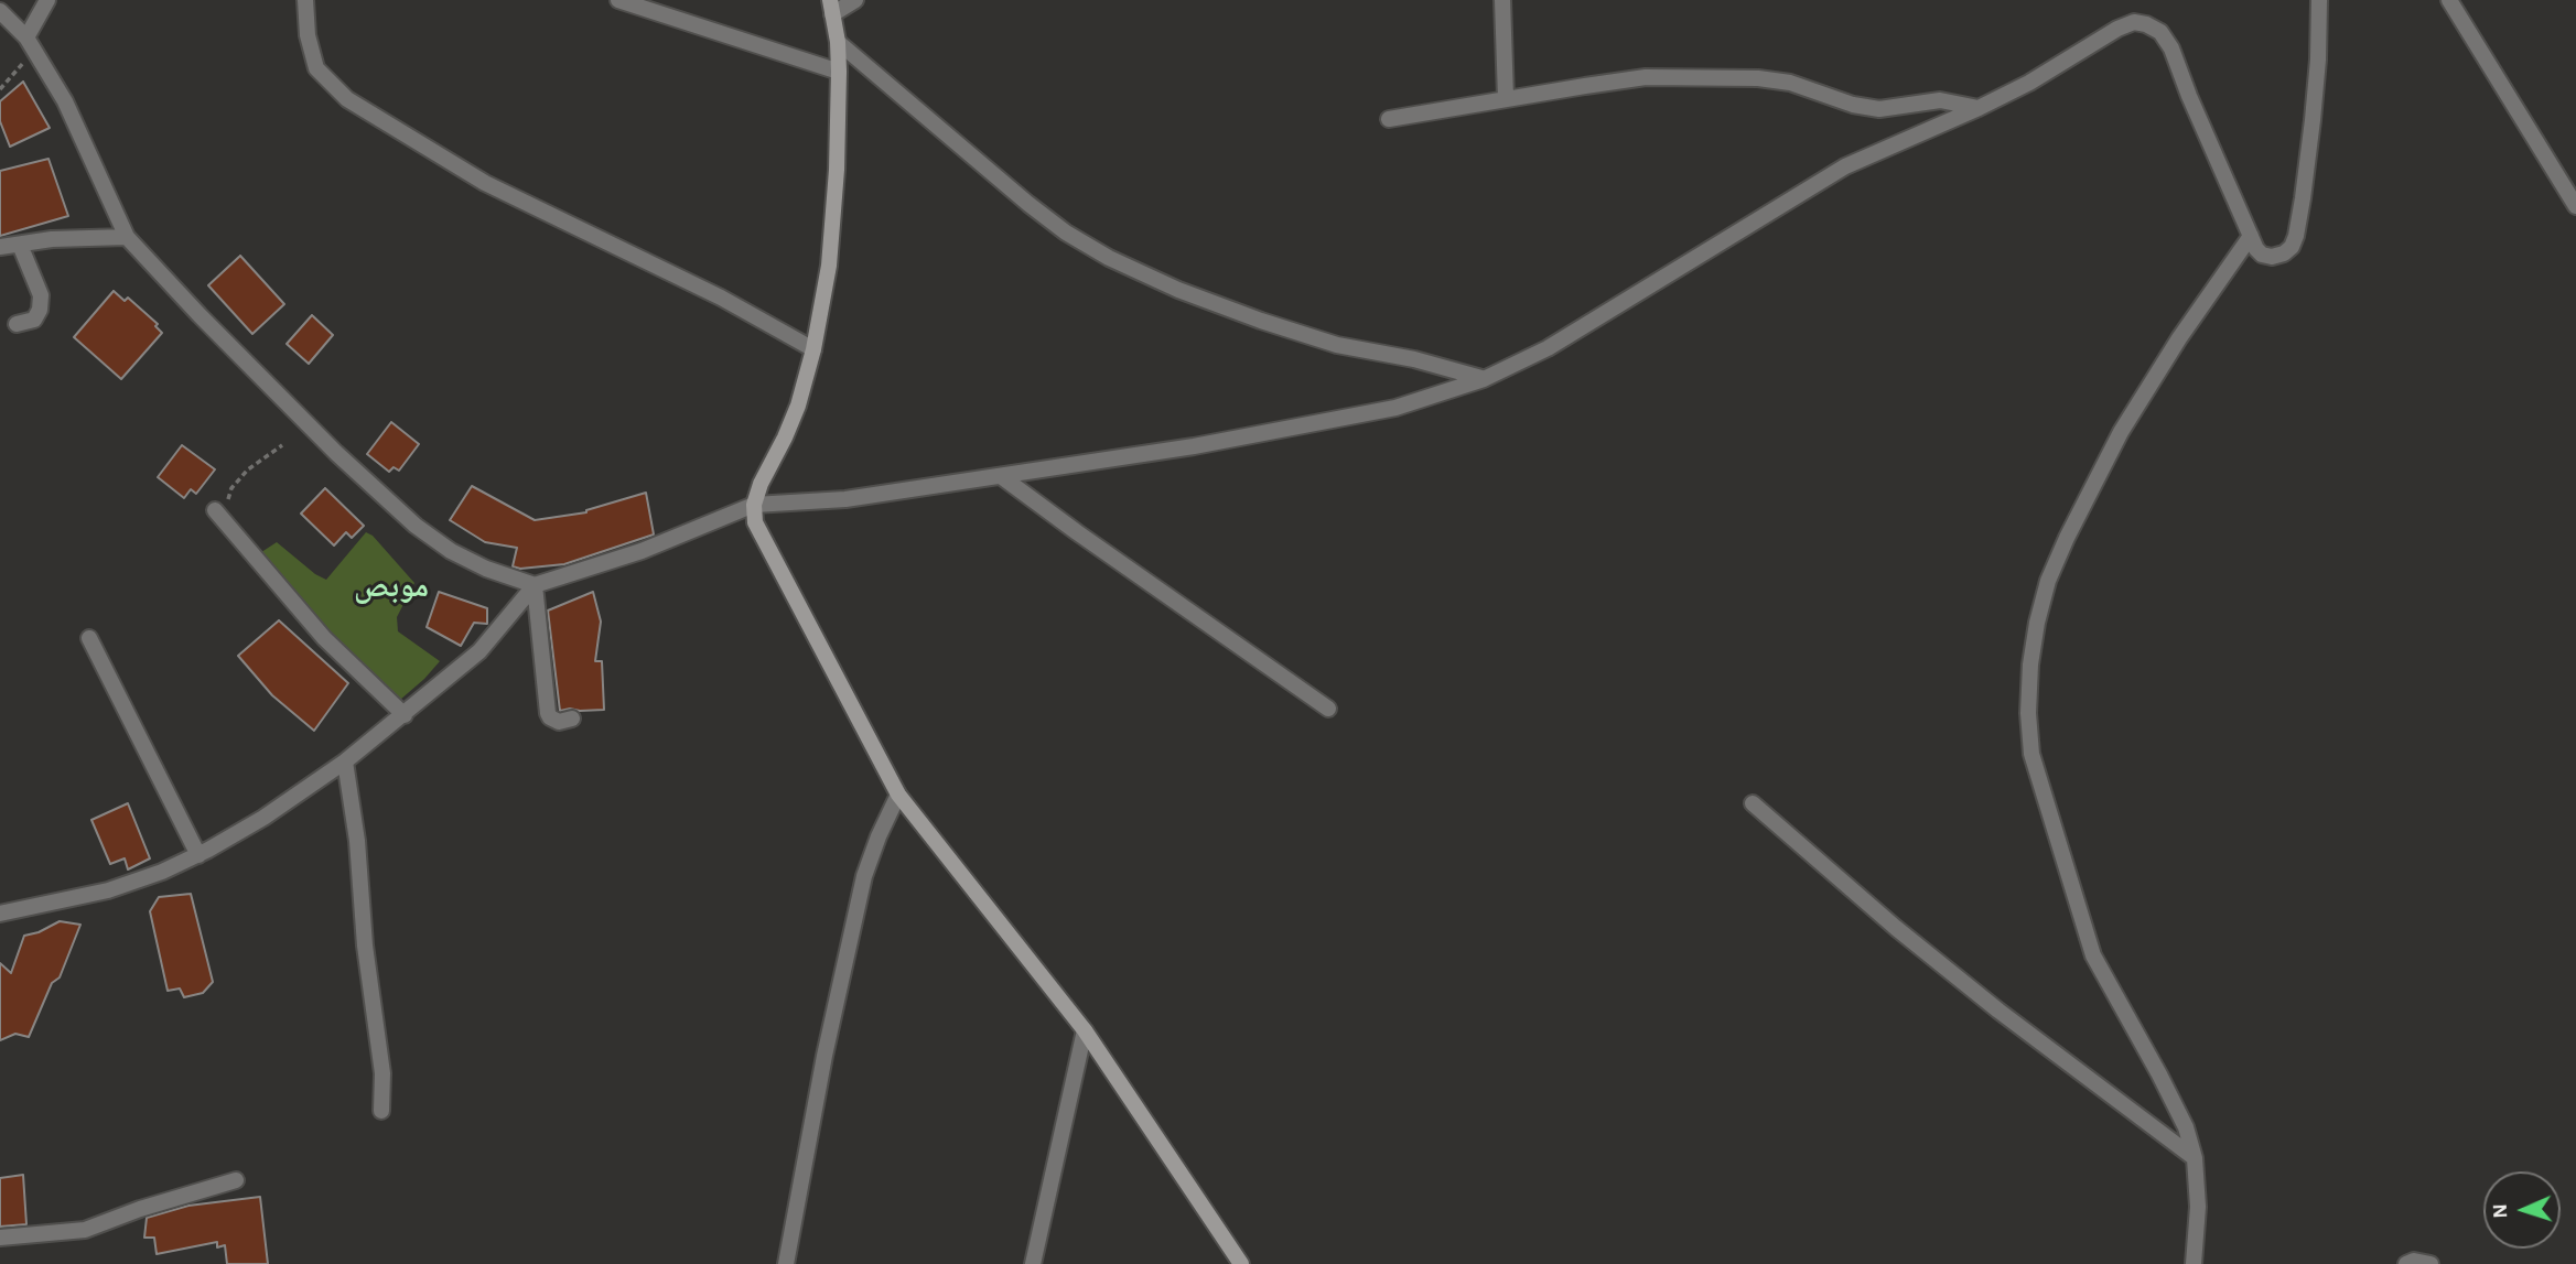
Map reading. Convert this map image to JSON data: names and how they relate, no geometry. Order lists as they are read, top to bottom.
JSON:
{
  "districts": ["موبص"],
  "north": "left"
}
